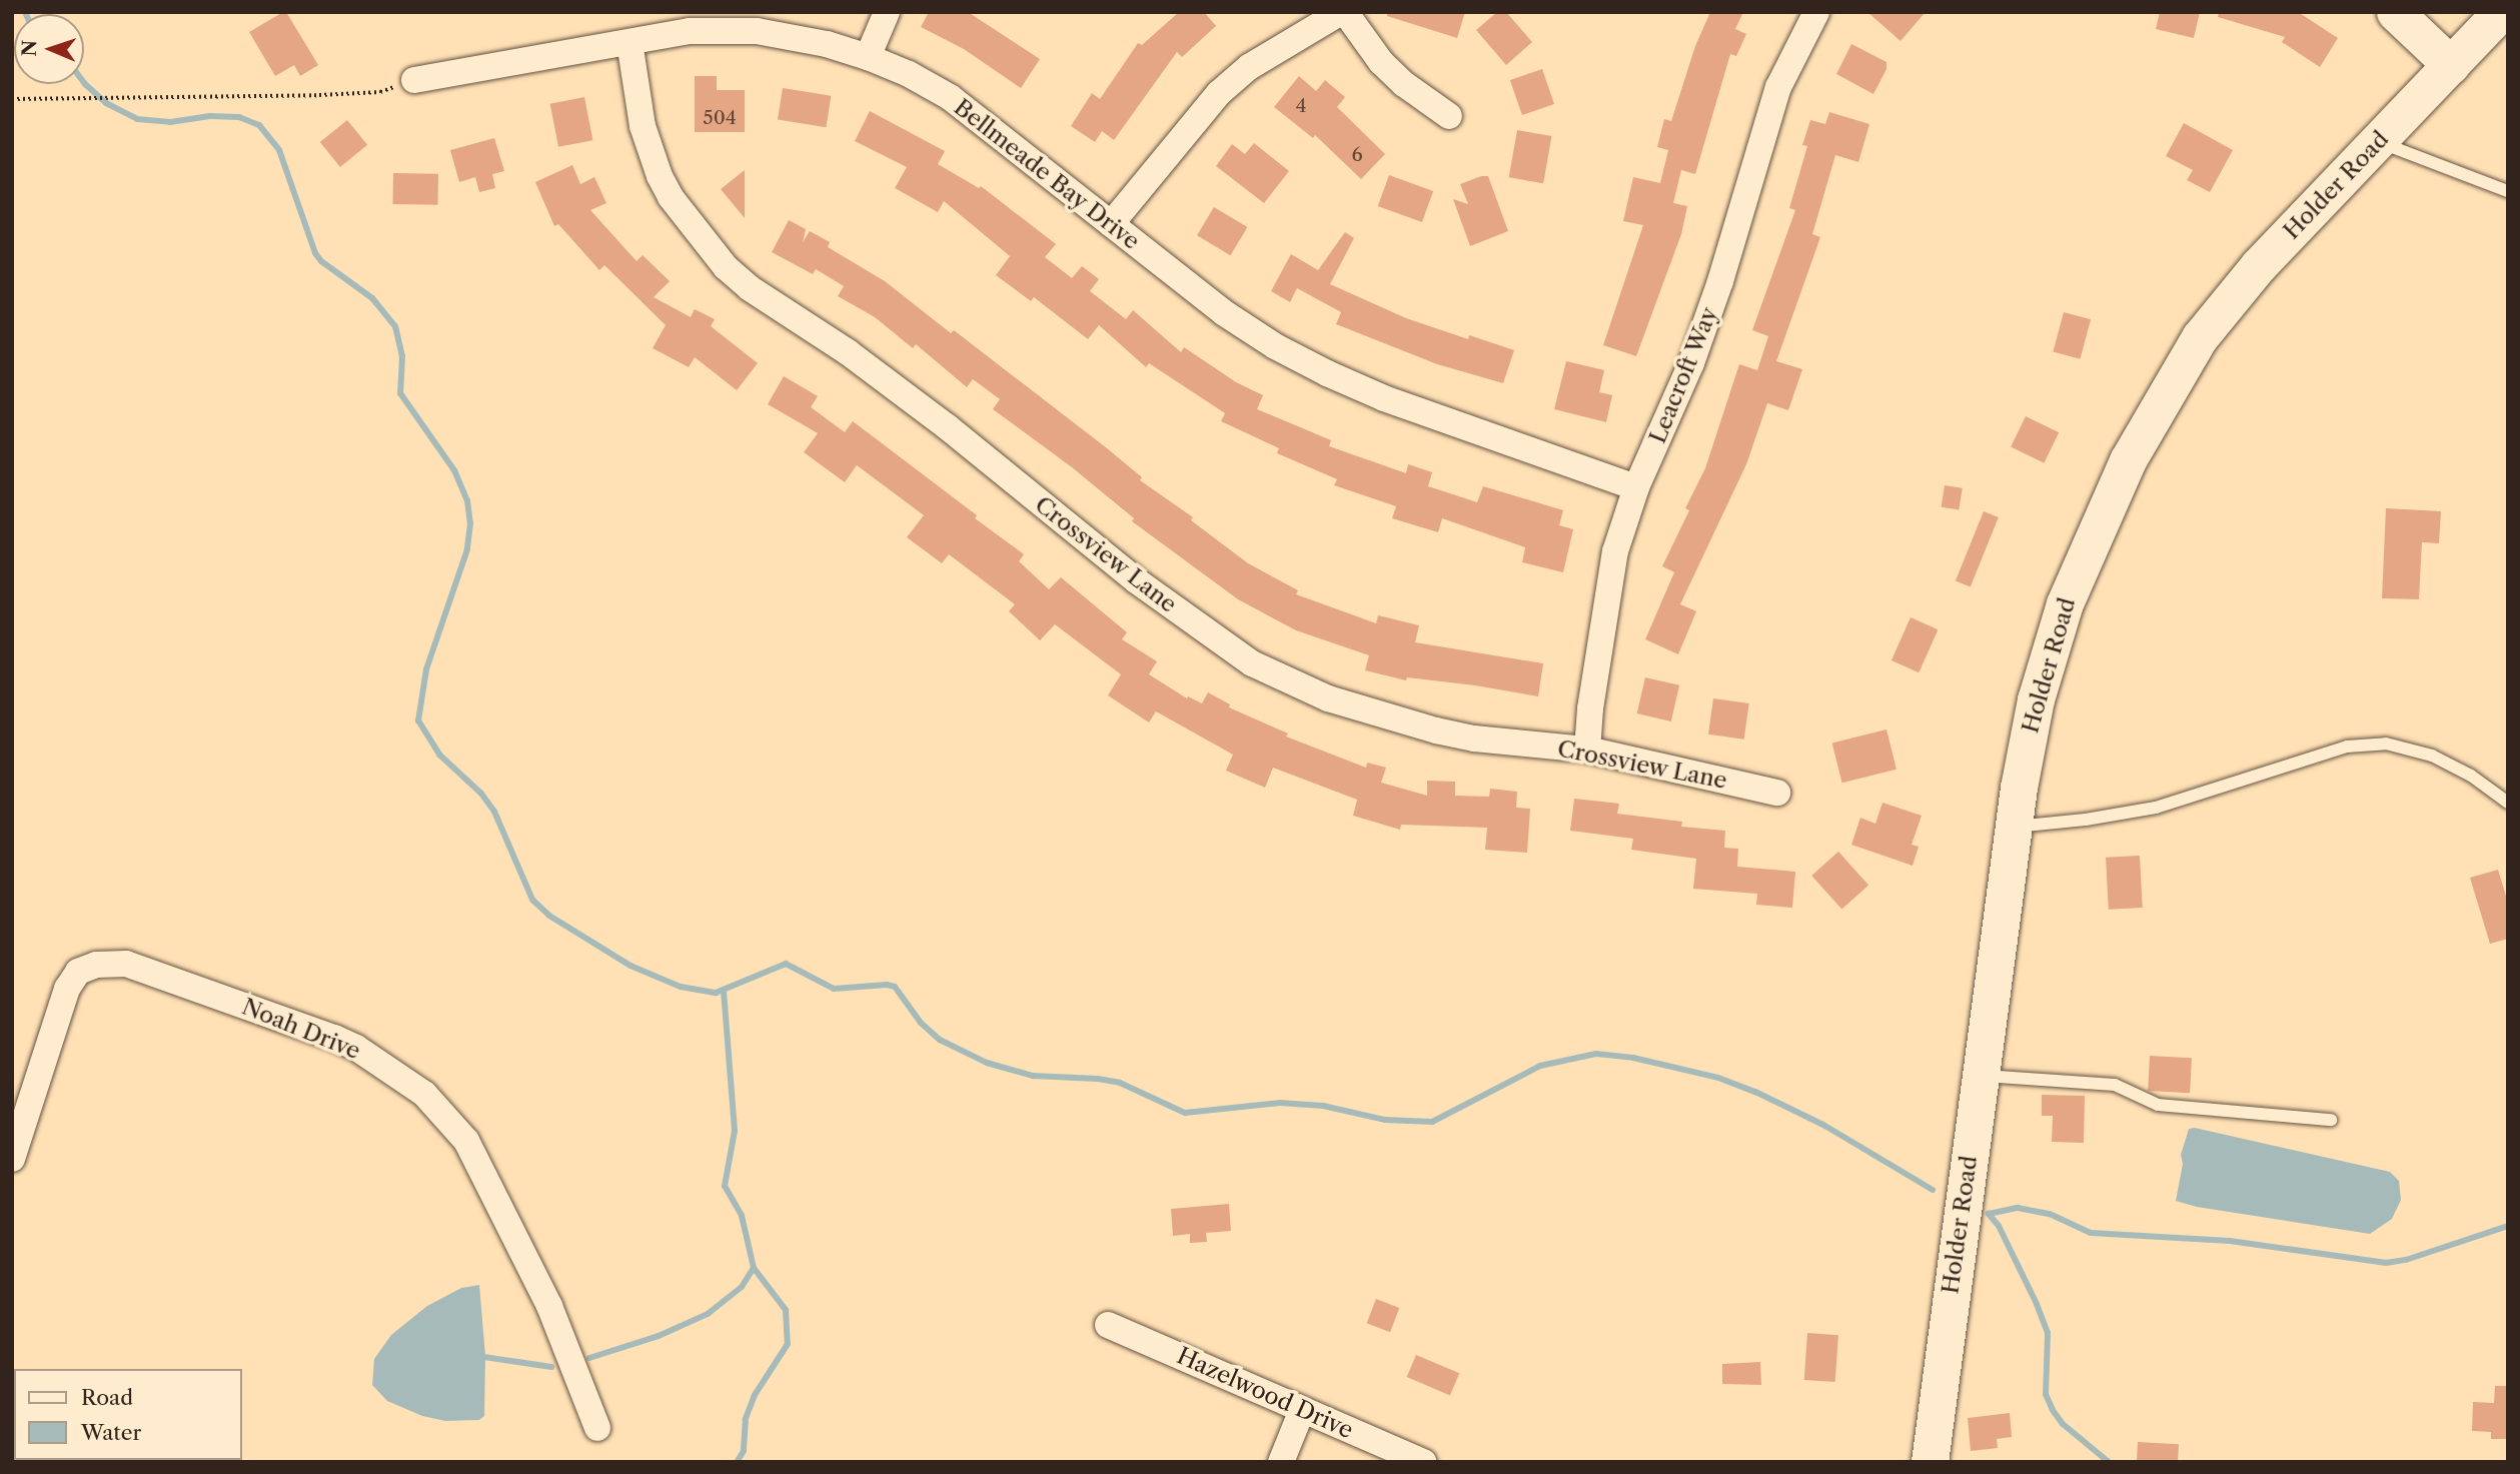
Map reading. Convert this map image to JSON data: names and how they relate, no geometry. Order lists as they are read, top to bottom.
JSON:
{
  "streets": {
    "street": [
      "Bellmeade Bay Drive",
      "Holder Road",
      "Leacroft Way",
      "Crossview Lane",
      "Noah Drive",
      "Hazelwood Drive"
    ]
  },
  "crossings": [
    ["Bellmeade Bay Drive", "Leacroft Way"],
    ["Bellmeade Bay Drive", "Crossview Lane"],
    ["Leacroft Way", "Crossview Lane"]
  ],
  "house_numbers": ["4", "504", "6"],
  "legend": ["Road", "Water"],
  "north": "left"
}
